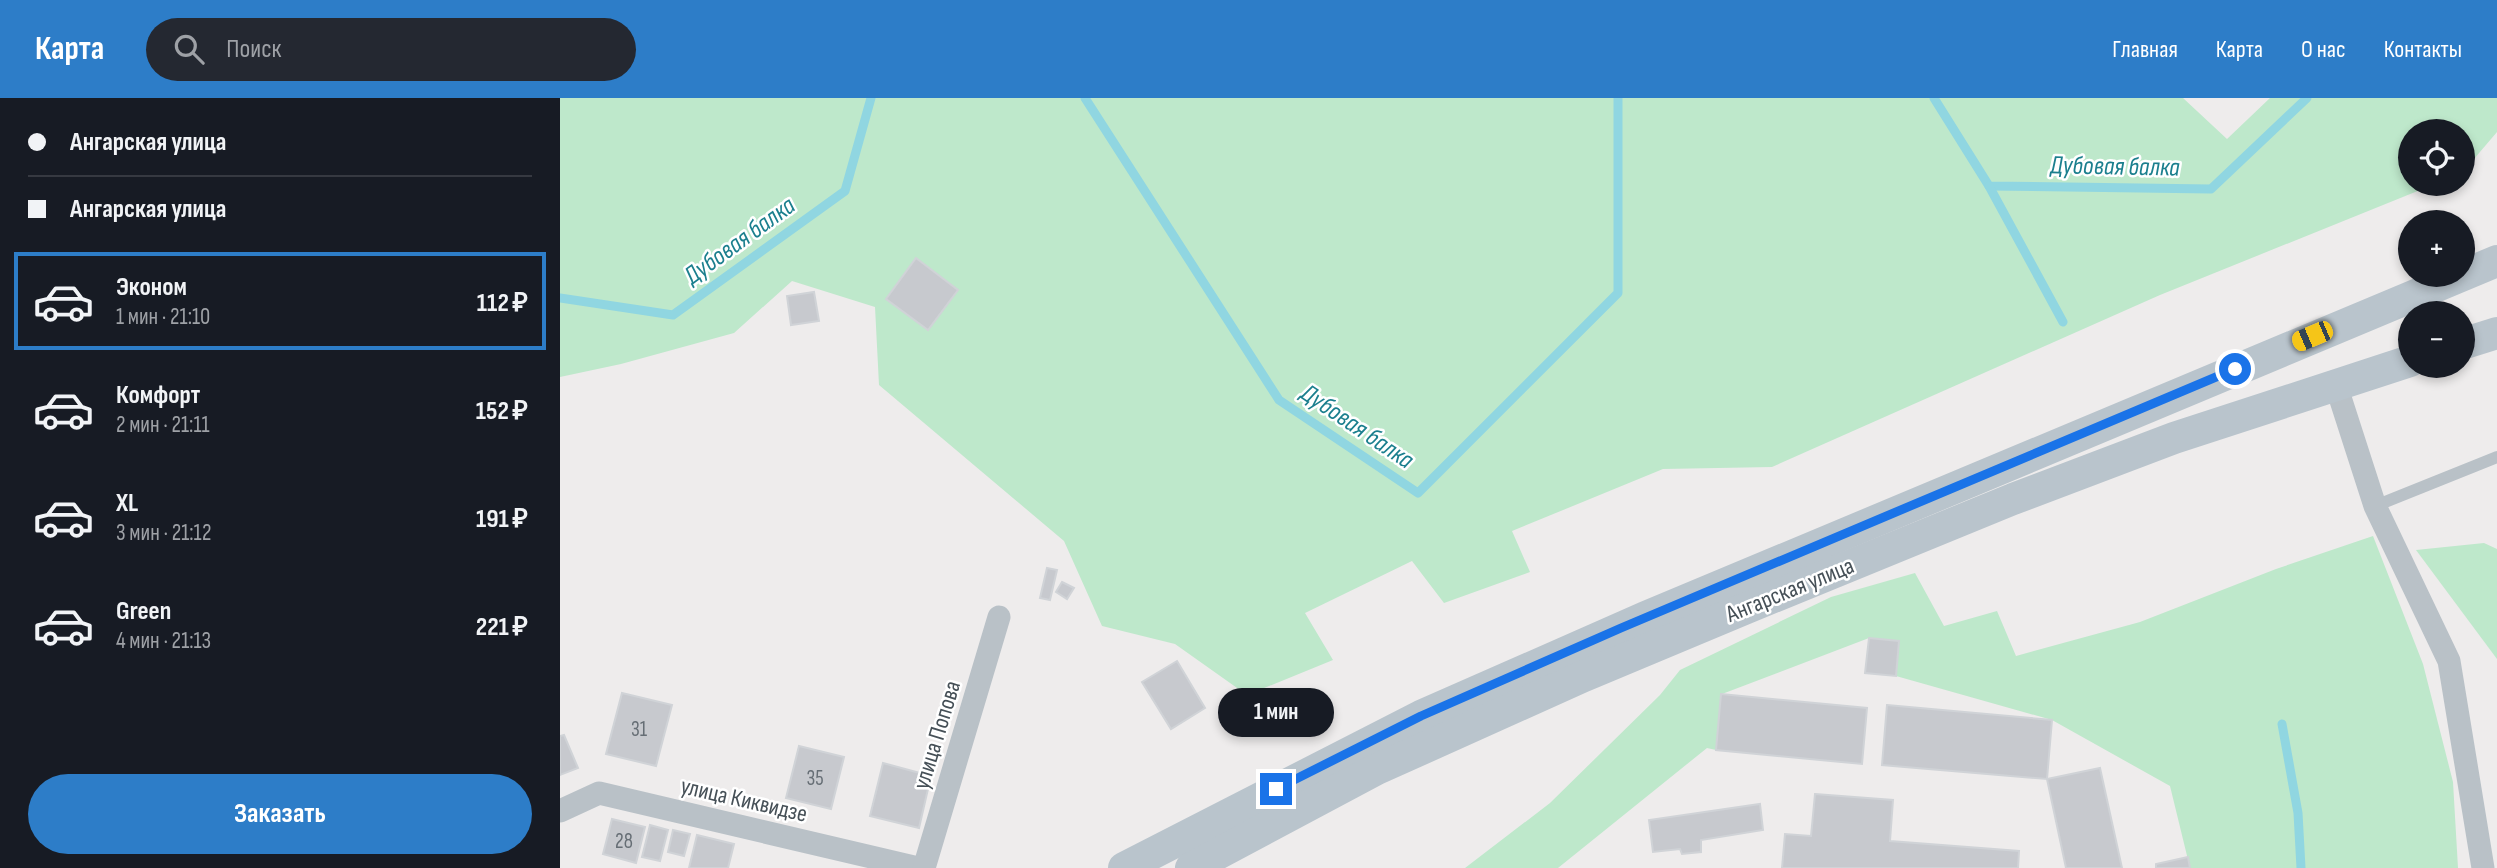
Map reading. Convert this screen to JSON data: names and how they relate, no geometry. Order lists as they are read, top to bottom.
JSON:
{
  "streets": {
    "main road": ["Ангарская улица"],
    "street": ["улица Попова", "улица Киквидзе"]
  },
  "water": ["Дубовая балка"],
  "house_numbers": ["31", "35", "28"],
  "page": {
    "header": "Карта",
    "search": "Поиск",
    "nav": [
      "Главная",
      "Карта",
      "О нас",
      "Контакты"
    ],
    "banner": ["Ангарская улица", "Ангарская улица"],
    "map_buttons": ["+", "−"],
    "list": [
      {
        "name": "Эконом",
        "note": "1 мин · 21:10",
        "value": "112 ₽"
      },
      {
        "name": "Комфорт",
        "note": "2 мин · 21:11",
        "value": "152 ₽"
      },
      {
        "name": "XL",
        "note": "3 мин · 21:12",
        "value": "191 ₽"
      },
      {
        "name": "Green",
        "note": "4 мин · 21:13",
        "value": "221 ₽"
      }
    ],
    "bubble": "1 мин",
    "buttons": "Заказать"
  }
}
